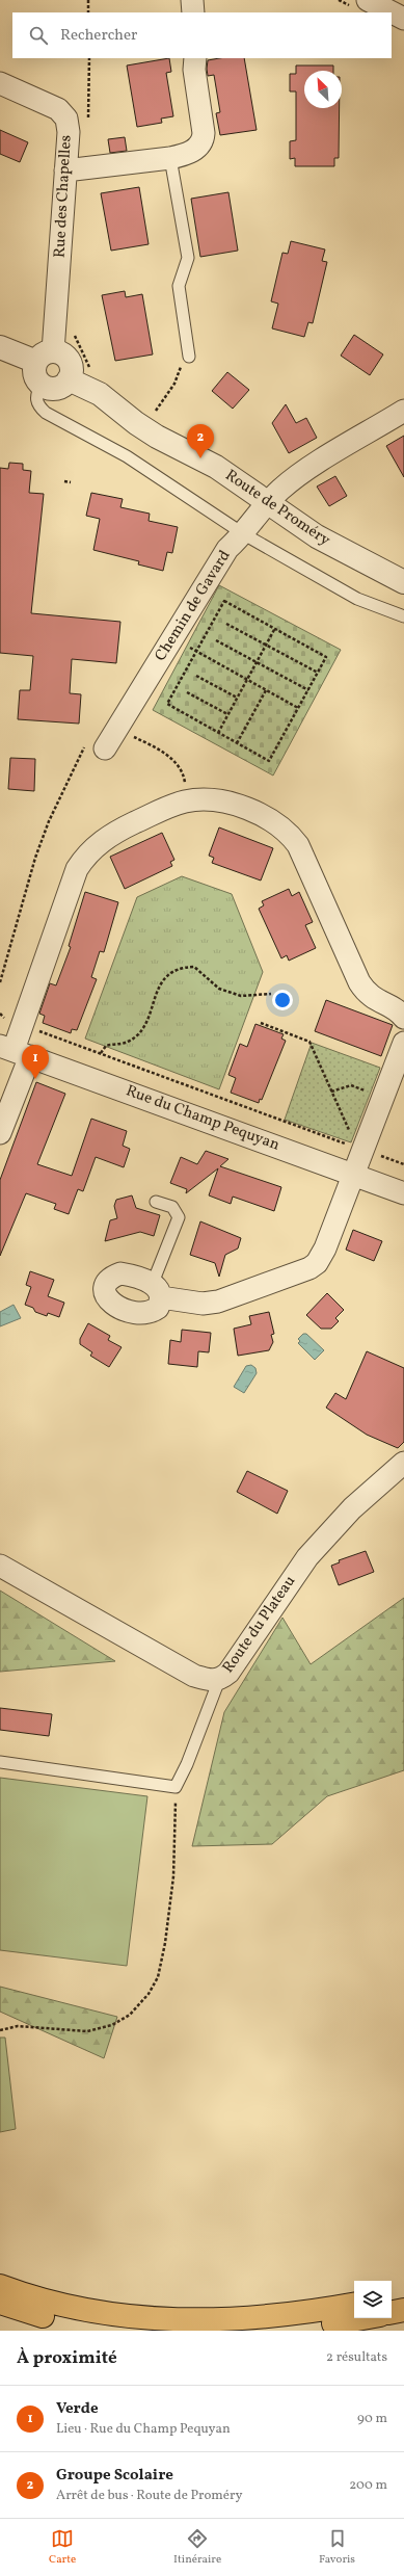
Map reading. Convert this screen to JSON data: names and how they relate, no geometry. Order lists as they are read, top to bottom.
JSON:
{
  "streets": {
    "street": [
      "Rue des Chapelles",
      "Route de Proméry",
      "Chemin de Gavard",
      "Rue du Champ Pequyan",
      "Route du Plateau"
    ]
  },
  "crossings": [
    ["Rue des Chapelles", "Route de Proméry"],
    ["Route de Proméry", "Chemin de Gavard"]
  ],
  "north": "top left",
  "page": {
    "search": "Rechercher",
    "pins": ["2", "1"],
    "heading": ["À proximité", "2 résultats"],
    "list": [
      {
        "mark": "1",
        "name": "Verde",
        "note": "Lieu · Rue du Champ Pequyan",
        "value": "90 m"
      },
      {
        "mark": "2",
        "name": "Groupe Scolaire",
        "note": "Arrêt de bus · Route de Proméry",
        "value": "200 m"
      }
    ],
    "nav": ["Carte", "Itinéraire", "Favoris"]
  }
}
